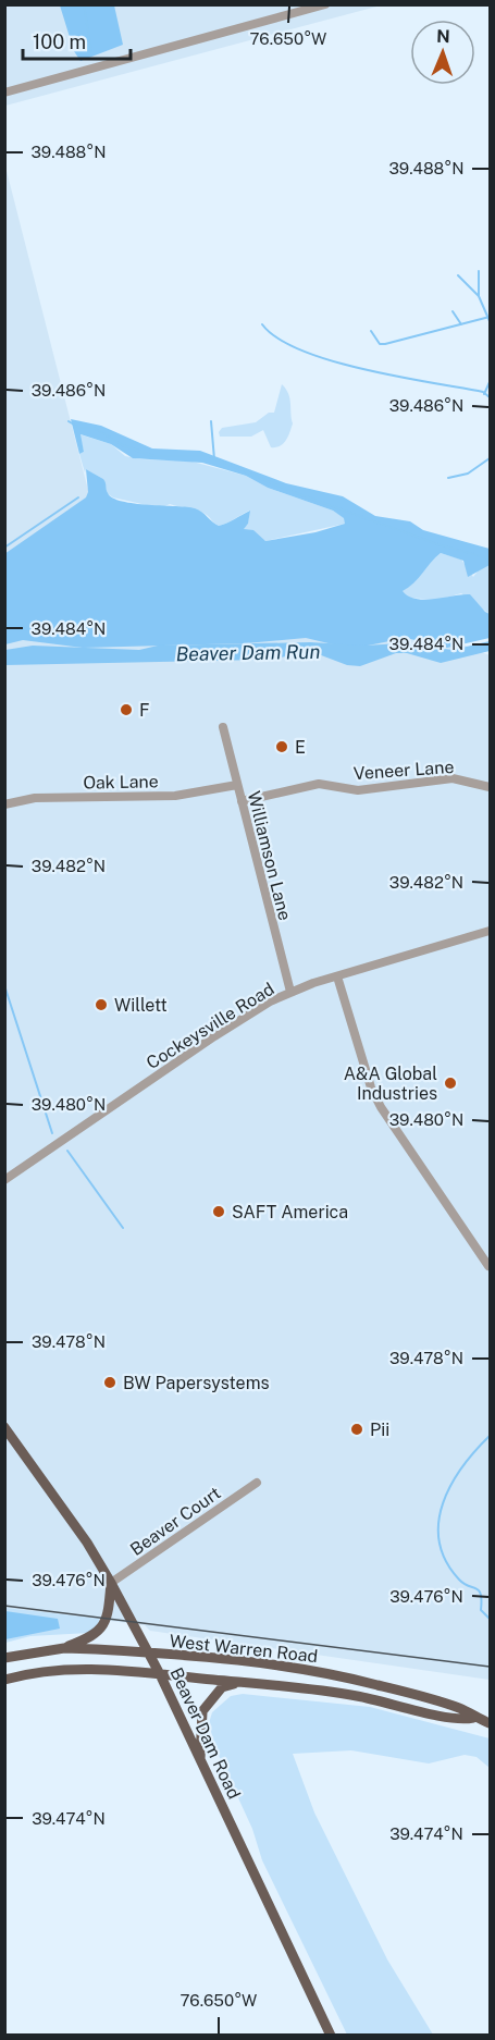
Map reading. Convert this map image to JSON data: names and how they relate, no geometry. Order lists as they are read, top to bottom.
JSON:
{
  "streets": {
    "main road": ["West Warren Road", "Beaver Dam Road"],
    "street": [
      "Veneer Lane",
      "Oak Lane",
      "Williamson Lane",
      "Cockeysville Road",
      "Beaver Court"
    ]
  },
  "crossings": [
    ["Veneer Lane", "Williamson Lane"],
    ["Oak Lane", "Williamson Lane"],
    ["Williamson Lane", "Cockeysville Road"],
    ["Beaver Court", "Beaver Dam Road"],
    ["West Warren Road", "Beaver Dam Road"]
  ],
  "water": ["Beaver Dam Run"],
  "places": [
    "F",
    "E",
    "Willett",
    "A&A Global Industries",
    "SAFT America",
    "BW Papersystems",
    "Pii"
  ],
  "scale_bar": "100 m",
  "north": "top",
  "coordinates": [
    "76.650°W",
    "39.488°N",
    "39.486°N",
    "39.484°N",
    "39.482°N",
    "39.480°N",
    "39.478°N",
    "39.476°N",
    "39.474°N"
  ]
}
